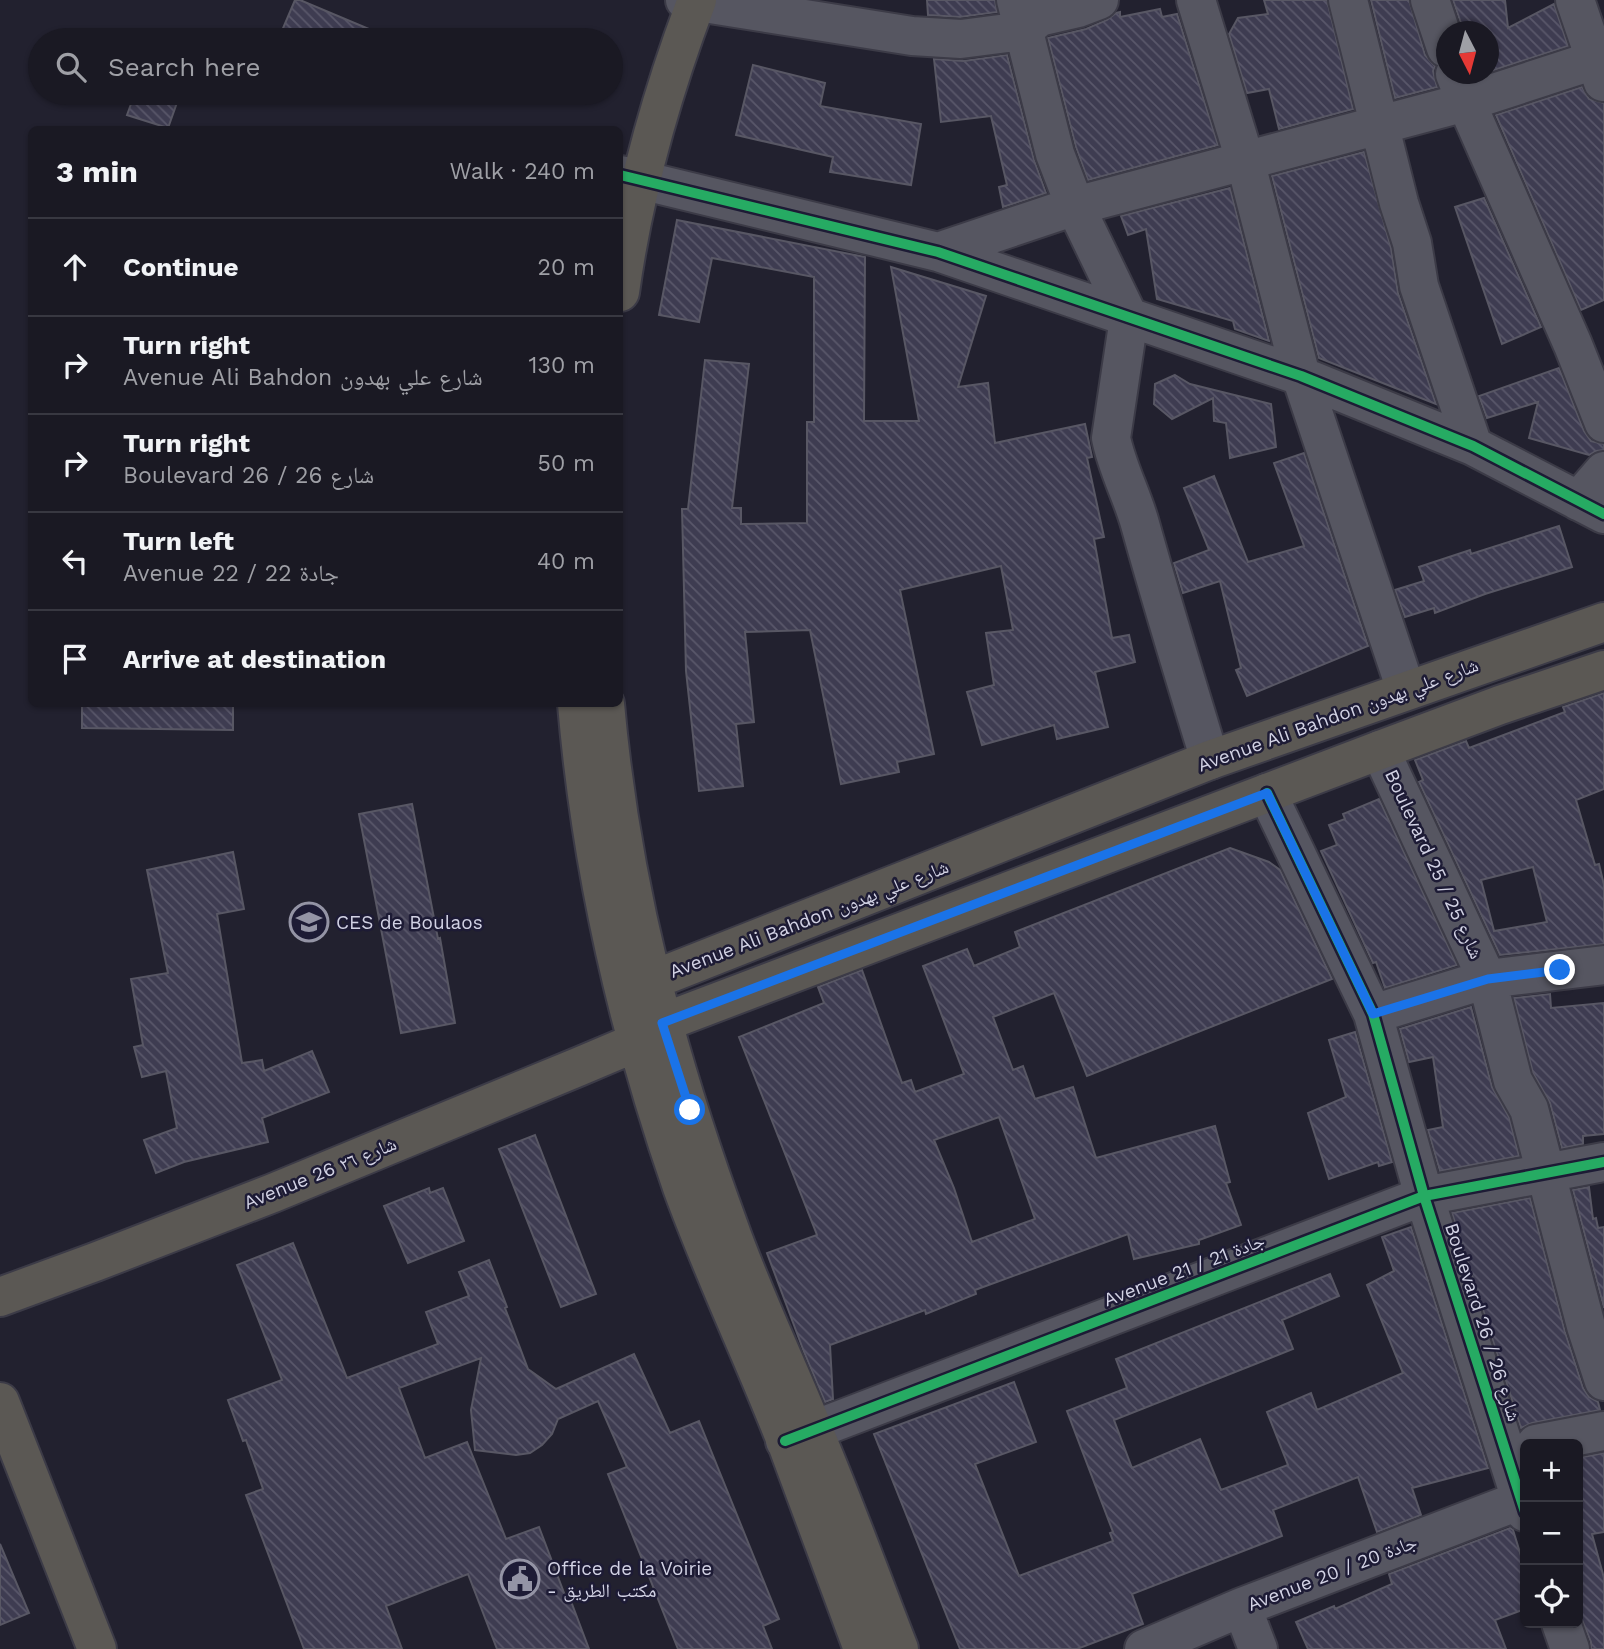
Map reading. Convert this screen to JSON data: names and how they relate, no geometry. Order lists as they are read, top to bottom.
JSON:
{
  "streets": {
    "main road": ["Avenue Ali Bahdon شارع علي بهدون", "Avenue 26 شارع ٢٦"],
    "street": [
      "Boulevard 25 / شارع 25",
      "Avenue 21 / جادة 21",
      "Boulevard 26 / شارع 26",
      "Avenue 20 / جادة 20"
    ]
  },
  "crossings": [
    ["Avenue Ali Bahdon شارع علي بهدون", "Avenue 26 شارع ٢٦"],
    ["Boulevard 25 / شارع 25", "Avenue 21 / جادة 21"],
    ["Avenue 21 / جادة 21", "Boulevard 26 / شارع 26"]
  ],
  "places": {
    "school or university": ["CES de Boulaos"],
    "public building": ["Office de la Voirie - مكتب الطريق"]
  },
  "north": "bottom",
  "page": {
    "search": "Search here",
    "heading": ["3 min", "Walk · 240 m"],
    "list": [
      ["Continue", "20 m"],
      ["Turn right", "Avenue Ali Bahdon شارع علي بهدون", "130 m"],
      ["Turn right", "Boulevard 26 / شارع 26", "50 m"],
      ["Turn left", "Avenue 22 / جادة 22", "40 m"],
      "Arrive at destination"
    ],
    "map_buttons": ["+", "−"]
  }
}
